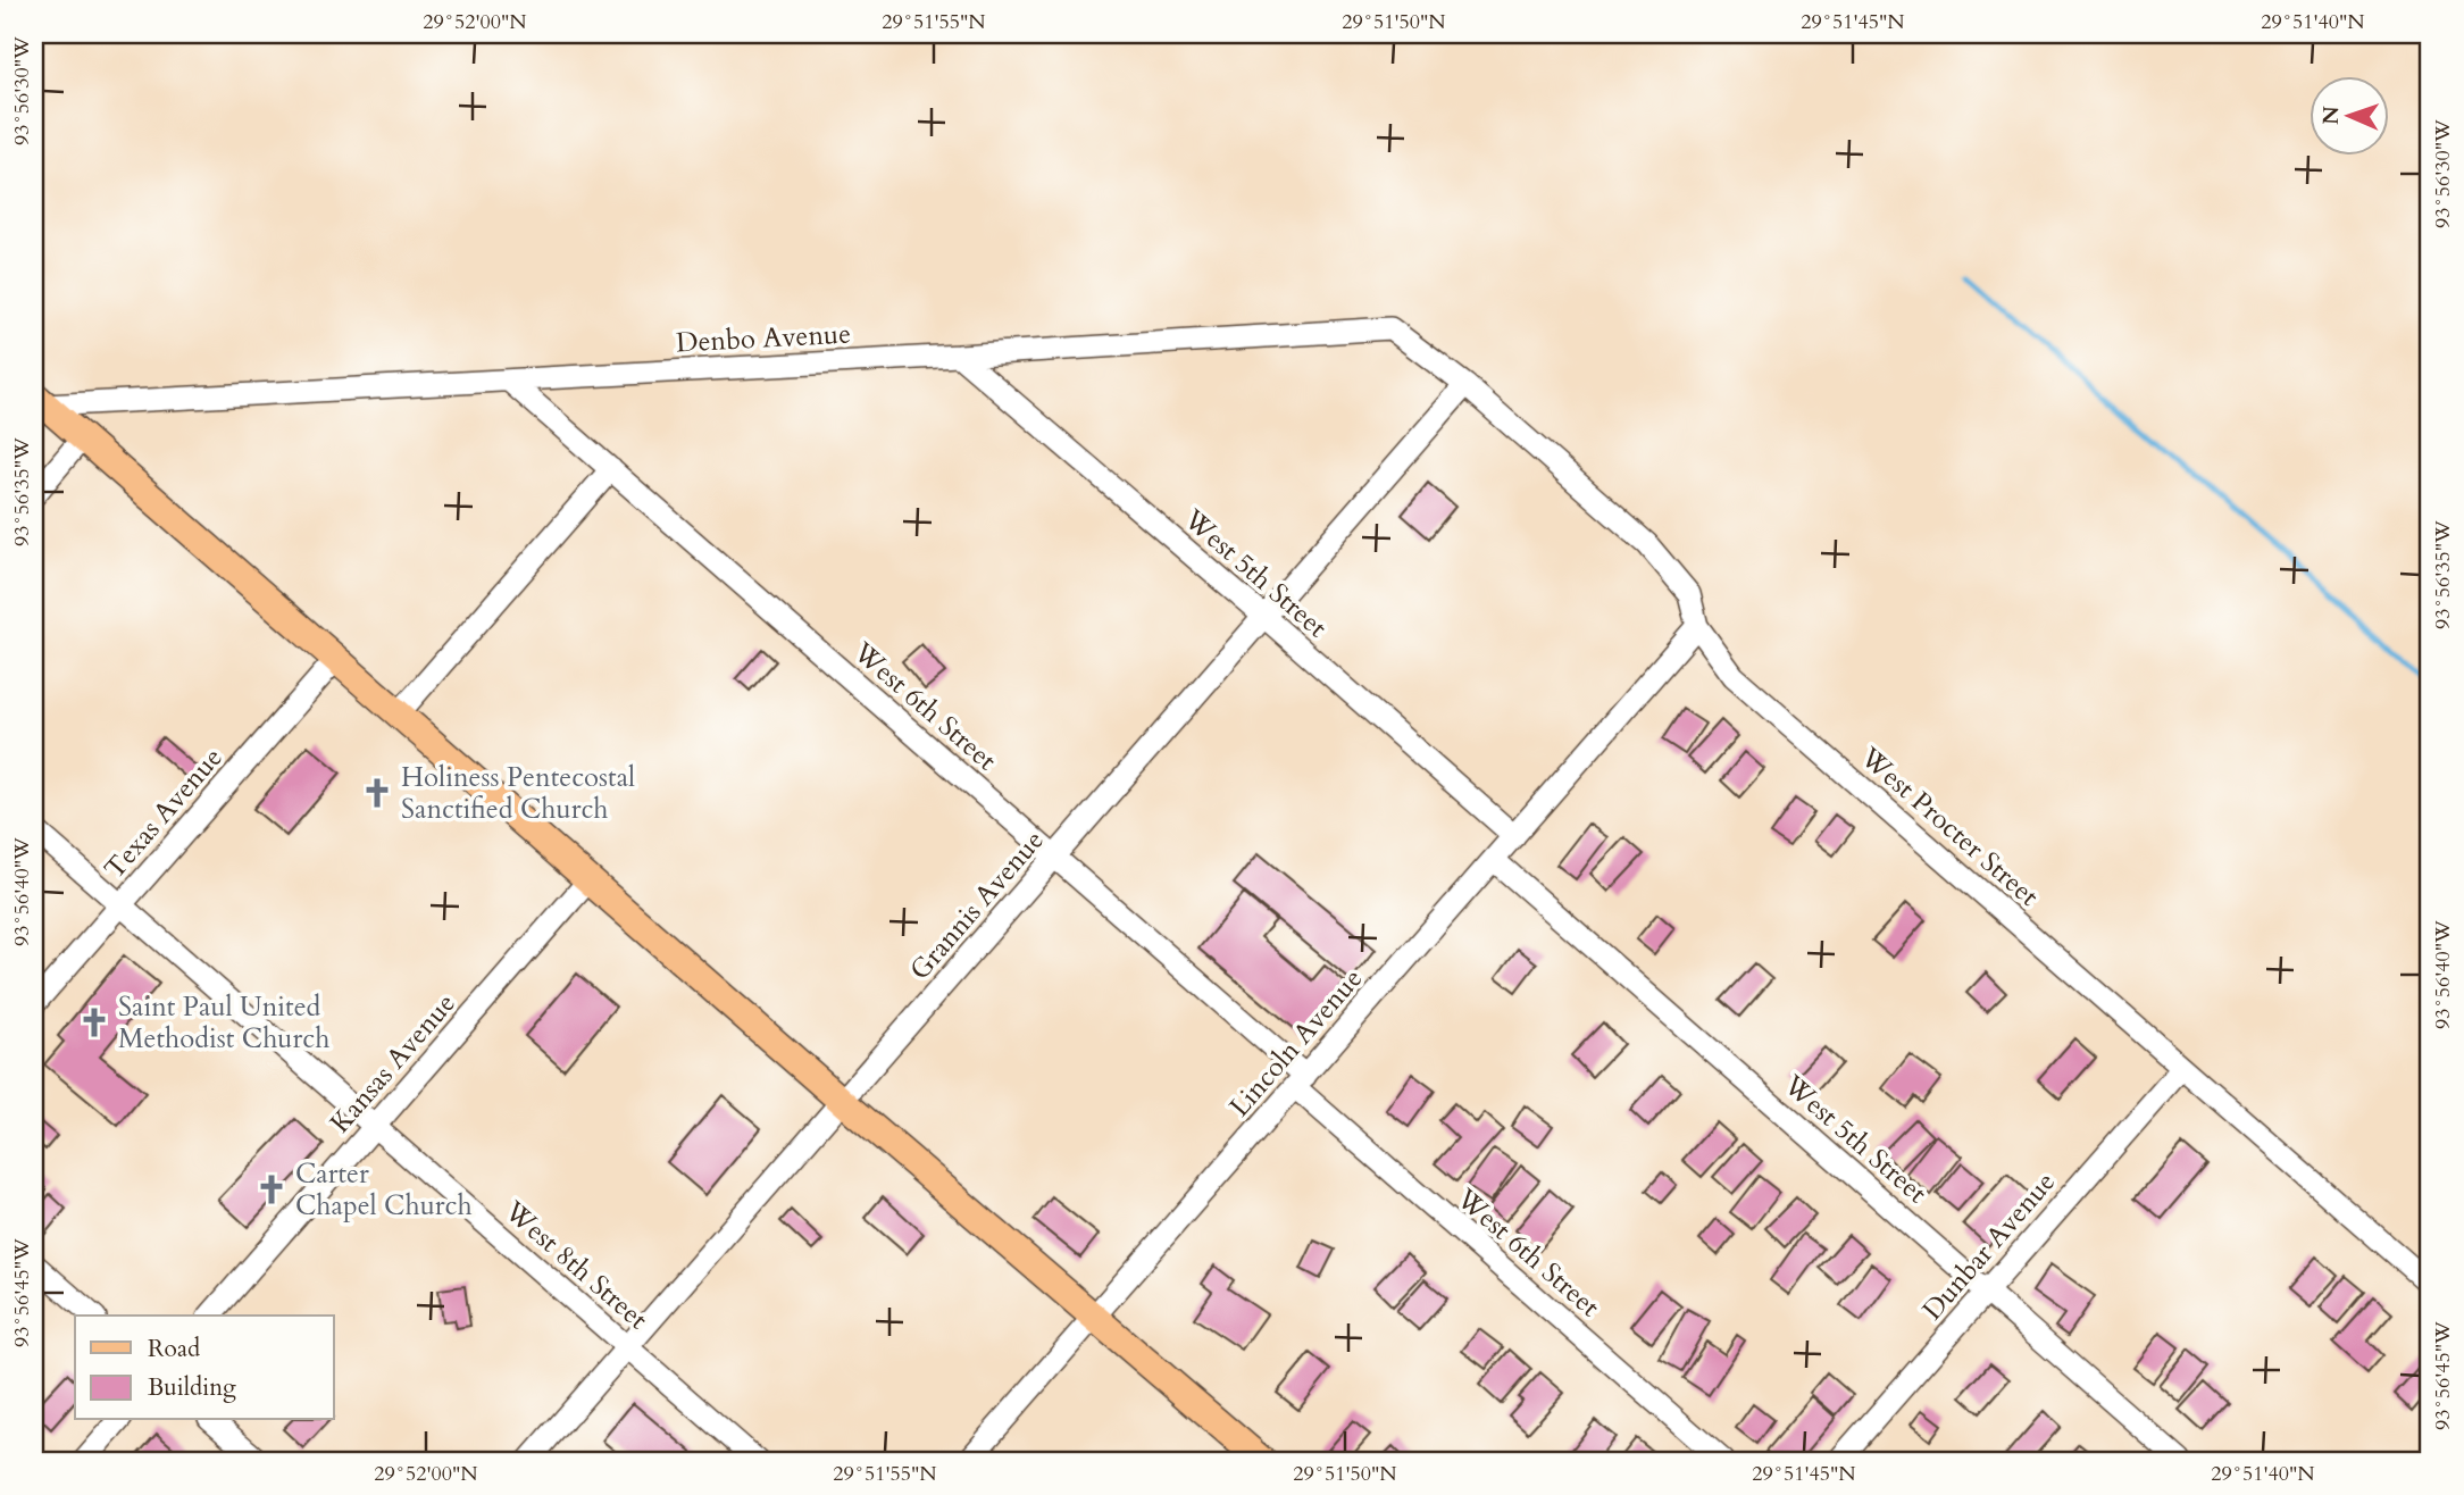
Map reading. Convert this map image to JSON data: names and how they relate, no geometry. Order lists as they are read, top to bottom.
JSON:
{
  "streets": {
    "street": [
      "Denbo Avenue",
      "West 5th Street",
      "West 6th Street",
      "Texas Avenue",
      "West Procter Street",
      "Grannis Avenue",
      "Lincoln Avenue",
      "Kansas Avenue",
      "Dunbar Avenue",
      "West 8th Street"
    ]
  },
  "crossings": [
    ["Denbo Avenue", "West 5th Street"],
    ["Denbo Avenue", "West 6th Street"],
    ["Denbo Avenue", "West Procter Street"],
    ["Denbo Avenue", "Grannis Avenue"],
    ["West 5th Street", "Grannis Avenue"],
    ["West 5th Street", "Lincoln Avenue"],
    ["West 5th Street", "Dunbar Avenue"],
    ["West 6th Street", "Grannis Avenue"],
    ["West 6th Street", "Lincoln Avenue"],
    ["Texas Avenue", "West 8th Street"],
    ["West Procter Street", "Grannis Avenue"],
    ["West Procter Street", "Lincoln Avenue"],
    ["West Procter Street", "Dunbar Avenue"],
    ["Grannis Avenue", "West 8th Street"],
    ["Kansas Avenue", "West 8th Street"]
  ],
  "places": {
    "church": ["Holiness Pentecostal Sanctified Church", "Saint Paul United Methodist Church", "Carter Chapel Church"]
  },
  "legend": ["Road", "Building"],
  "north": "left",
  "coordinates": [
    "29°52'00\"N",
    "29°51'55\"N",
    "29°51'50\"N",
    "29°51'45\"N",
    "29°51'40\"N",
    "93°56'30\"W",
    "93°56'35\"W",
    "93°56'40\"W",
    "93°56'45\"W"
  ]
}
